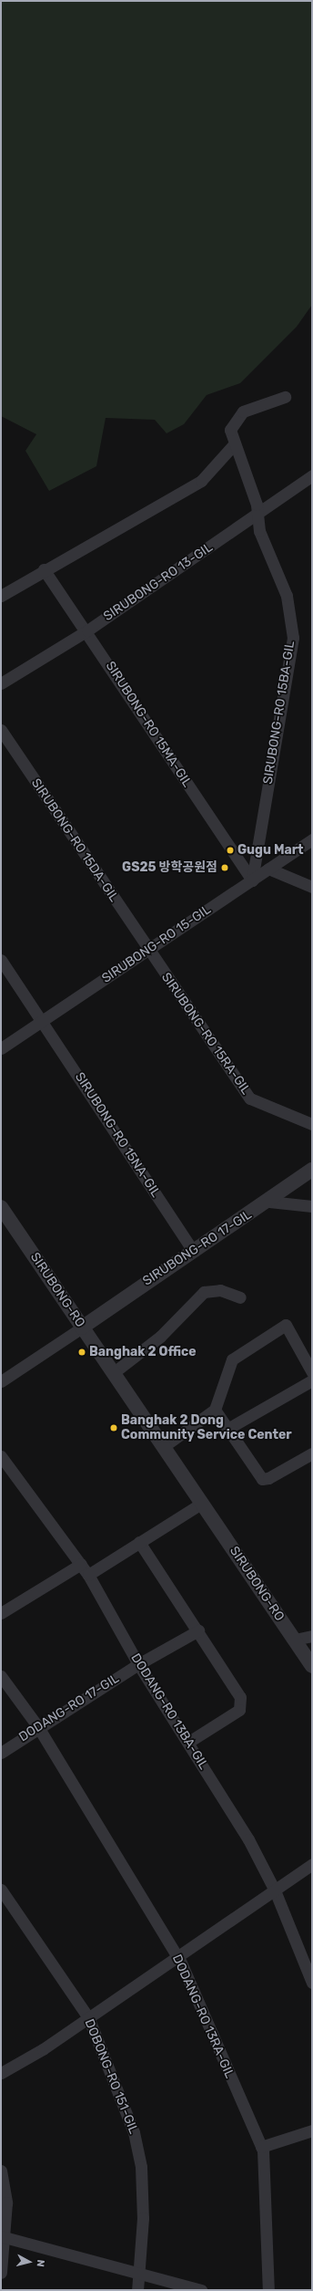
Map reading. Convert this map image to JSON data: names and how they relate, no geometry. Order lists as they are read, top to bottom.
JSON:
{
  "streets": {
    "street": [
      "SIRUBONG-RO 13-GIL",
      "SIRUBONG-RO 15BA-GIL",
      "SIRUBONG-RO 15MA-GIL",
      "SIRUBONG-RO 15DA-GIL",
      "SIRUBONG-RO 15-GIL",
      "SIRUBONG-RO 15RA-GIL",
      "SIRUBONG-RO 15NA-GIL",
      "SIRUBONG-RO 17-GIL",
      "SIRUBONG-RO",
      "DODANG-RO 17-GIL",
      "DODANG-RO 13BA-GIL",
      "DODANG-RO 13RA-GIL",
      "DOBONG-RO 151-GIL"
    ]
  },
  "crossings": [
    ["SIRUBONG-RO 13-GIL", "SIRUBONG-RO 15BA-GIL"],
    ["SIRUBONG-RO 13-GIL", "SIRUBONG-RO 15MA-GIL"],
    ["SIRUBONG-RO 15BA-GIL", "SIRUBONG-RO 15MA-GIL"],
    ["SIRUBONG-RO 15BA-GIL", "SIRUBONG-RO 15-GIL"],
    ["SIRUBONG-RO 15MA-GIL", "SIRUBONG-RO 15-GIL"],
    ["SIRUBONG-RO 15DA-GIL", "SIRUBONG-RO 15-GIL"],
    ["SIRUBONG-RO 15DA-GIL", "SIRUBONG-RO 15RA-GIL"],
    ["SIRUBONG-RO 15-GIL", "SIRUBONG-RO 15RA-GIL"],
    ["SIRUBONG-RO 15-GIL", "SIRUBONG-RO 15NA-GIL"],
    ["SIRUBONG-RO 15NA-GIL", "SIRUBONG-RO 17-GIL"],
    ["SIRUBONG-RO 17-GIL", "SIRUBONG-RO"],
    ["DODANG-RO 17-GIL", "DODANG-RO 13BA-GIL"],
    ["DODANG-RO 17-GIL", "DODANG-RO 13RA-GIL"]
  ],
  "places": [
    "Gugu Mart",
    "GS25 방학공원점",
    "Banghak 2 Office",
    "Banghak 2 Dong Community Service Center"
  ],
  "north": "right"
}
